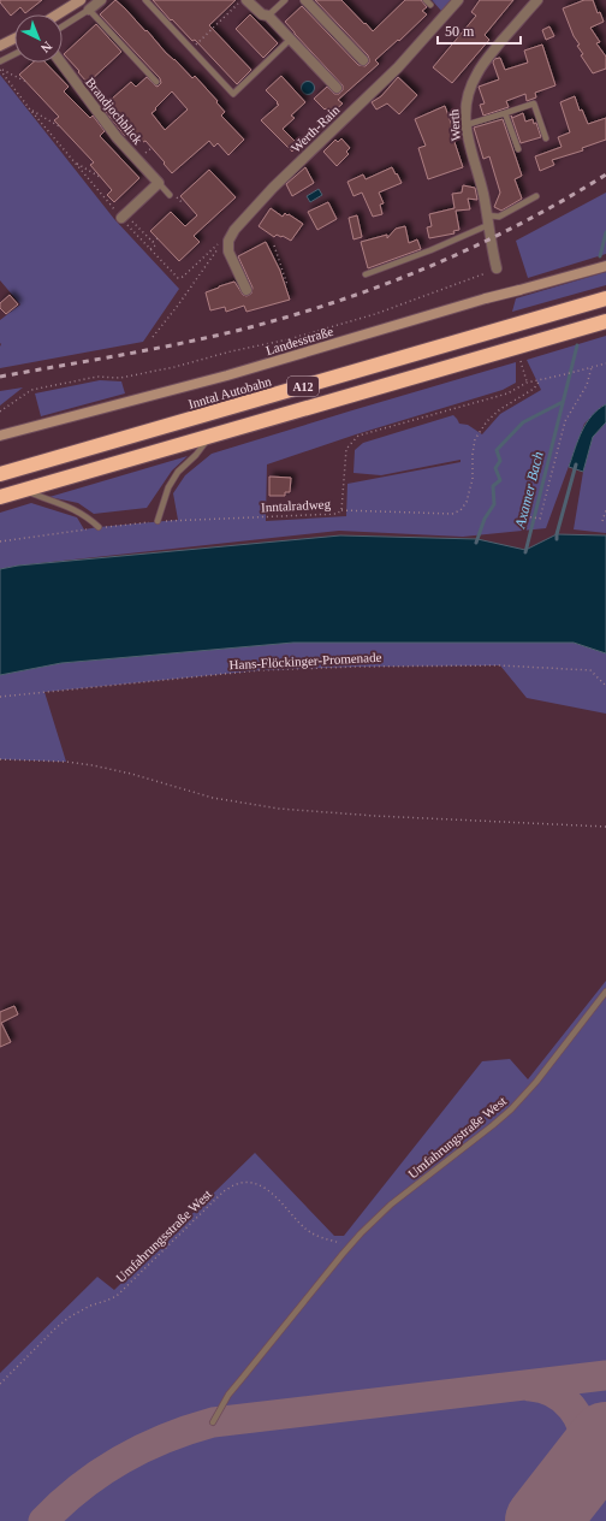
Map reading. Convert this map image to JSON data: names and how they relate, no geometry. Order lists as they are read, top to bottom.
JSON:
{
  "streets": {
    "highway": ["A12", "Inntal Autobahn"],
    "main road": ["Landesstraße"],
    "street": ["Brandjochblick", "Werth", "Werth-Rain"],
    "lane": ["Umfahrungstraße West"],
    "path": ["Inntalradweg", "Hans-Flöckinger-Promenade", "Umfahrungsstraße West"]
  },
  "crossings": [
    ["Umfahrungstraße West", "Umfahrungsstraße West"]
  ],
  "water": ["Axamer Bach"],
  "scale_bar": "50 m",
  "north": "bottom right"
}
